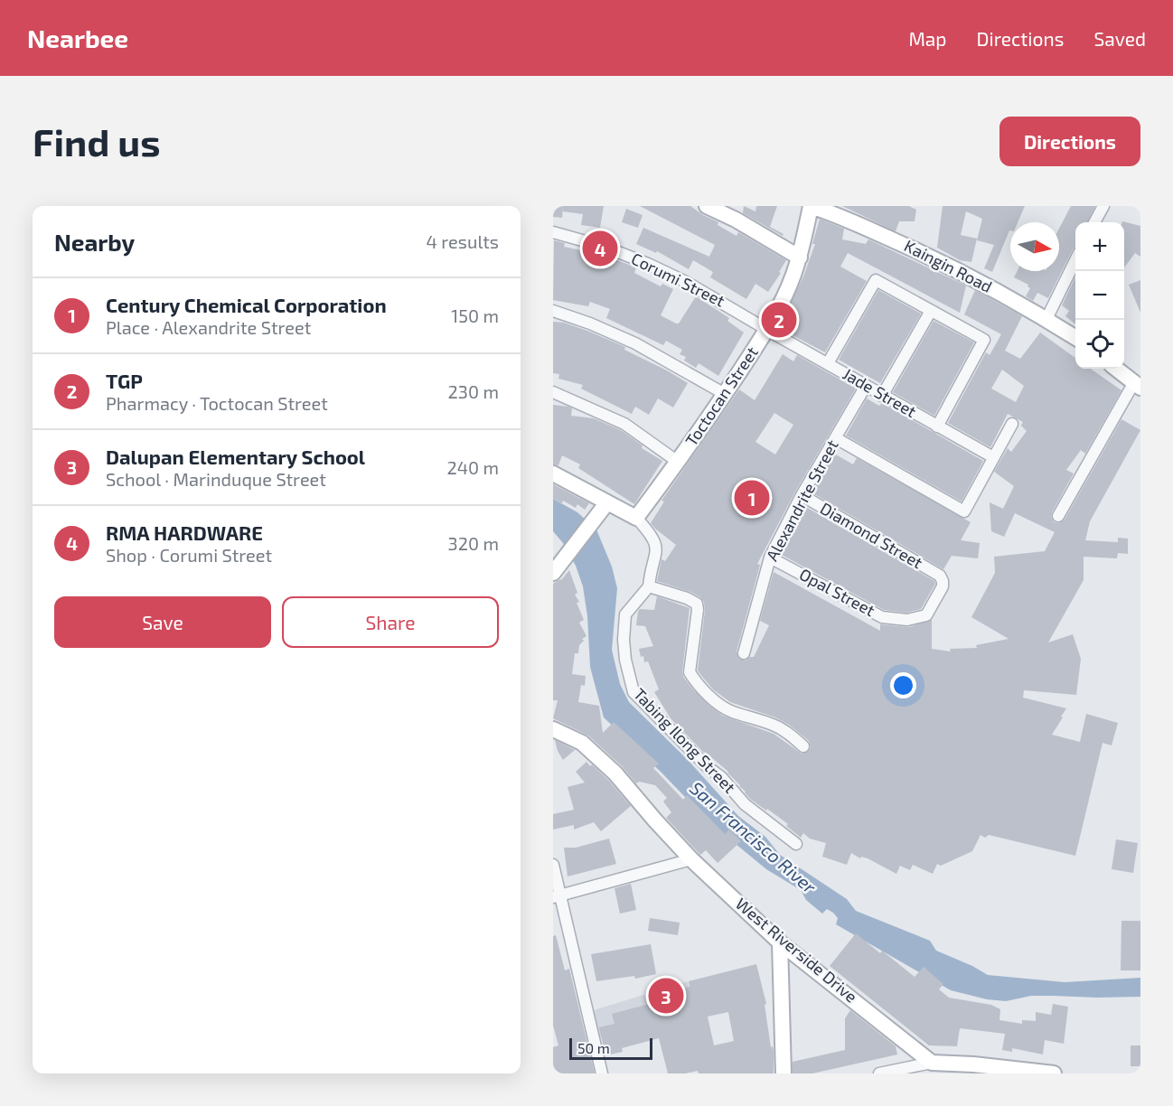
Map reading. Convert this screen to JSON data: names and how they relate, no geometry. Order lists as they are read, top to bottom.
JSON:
{
  "streets": {
    "street": [
      "Kaingin Road",
      "Corumi Street",
      "Jade Street",
      "Toctocan Street",
      "Alexandrite Street",
      "Diamond Street",
      "Opal Street",
      "Tabing Ilong Street",
      "West Riverside Drive"
    ]
  },
  "crossings": [
    ["Kaingin Road", "Toctocan Street"],
    ["Corumi Street", "Jade Street"],
    ["Corumi Street", "Toctocan Street"],
    ["Jade Street", "Toctocan Street"],
    ["Jade Street", "Alexandrite Street"],
    ["Alexandrite Street", "Diamond Street"],
    ["Alexandrite Street", "Opal Street"],
    ["Diamond Street", "Opal Street"]
  ],
  "water": ["San Francisco River"],
  "scale_bar": "50 m",
  "north": "right",
  "page": {
    "header": "Nearbee",
    "nav": ["Map", "Directions", "Saved"],
    "buttons": [
      "Directions",
      ["Save", "Share"]
    ],
    "title": "Find us",
    "heading": ["Nearby", "4 results"],
    "map_buttons": ["+", "−"],
    "pins": [
      "4",
      "2",
      "1",
      "3"
    ],
    "list": [
      {
        "mark": "1",
        "name": "Century Chemical Corporation",
        "note": "Place · Alexandrite Street",
        "value": "150 m"
      },
      {
        "mark": "2",
        "name": "TGP",
        "note": "Pharmacy · Toctocan Street",
        "value": "230 m"
      },
      {
        "mark": "3",
        "name": "Dalupan Elementary School",
        "note": "School · Marinduque Street",
        "value": "240 m"
      },
      {
        "mark": "4",
        "name": "RMA HARDWARE",
        "note": "Shop · Corumi Street",
        "value": "320 m"
      }
    ],
    "scale": "50 m"
  }
}
